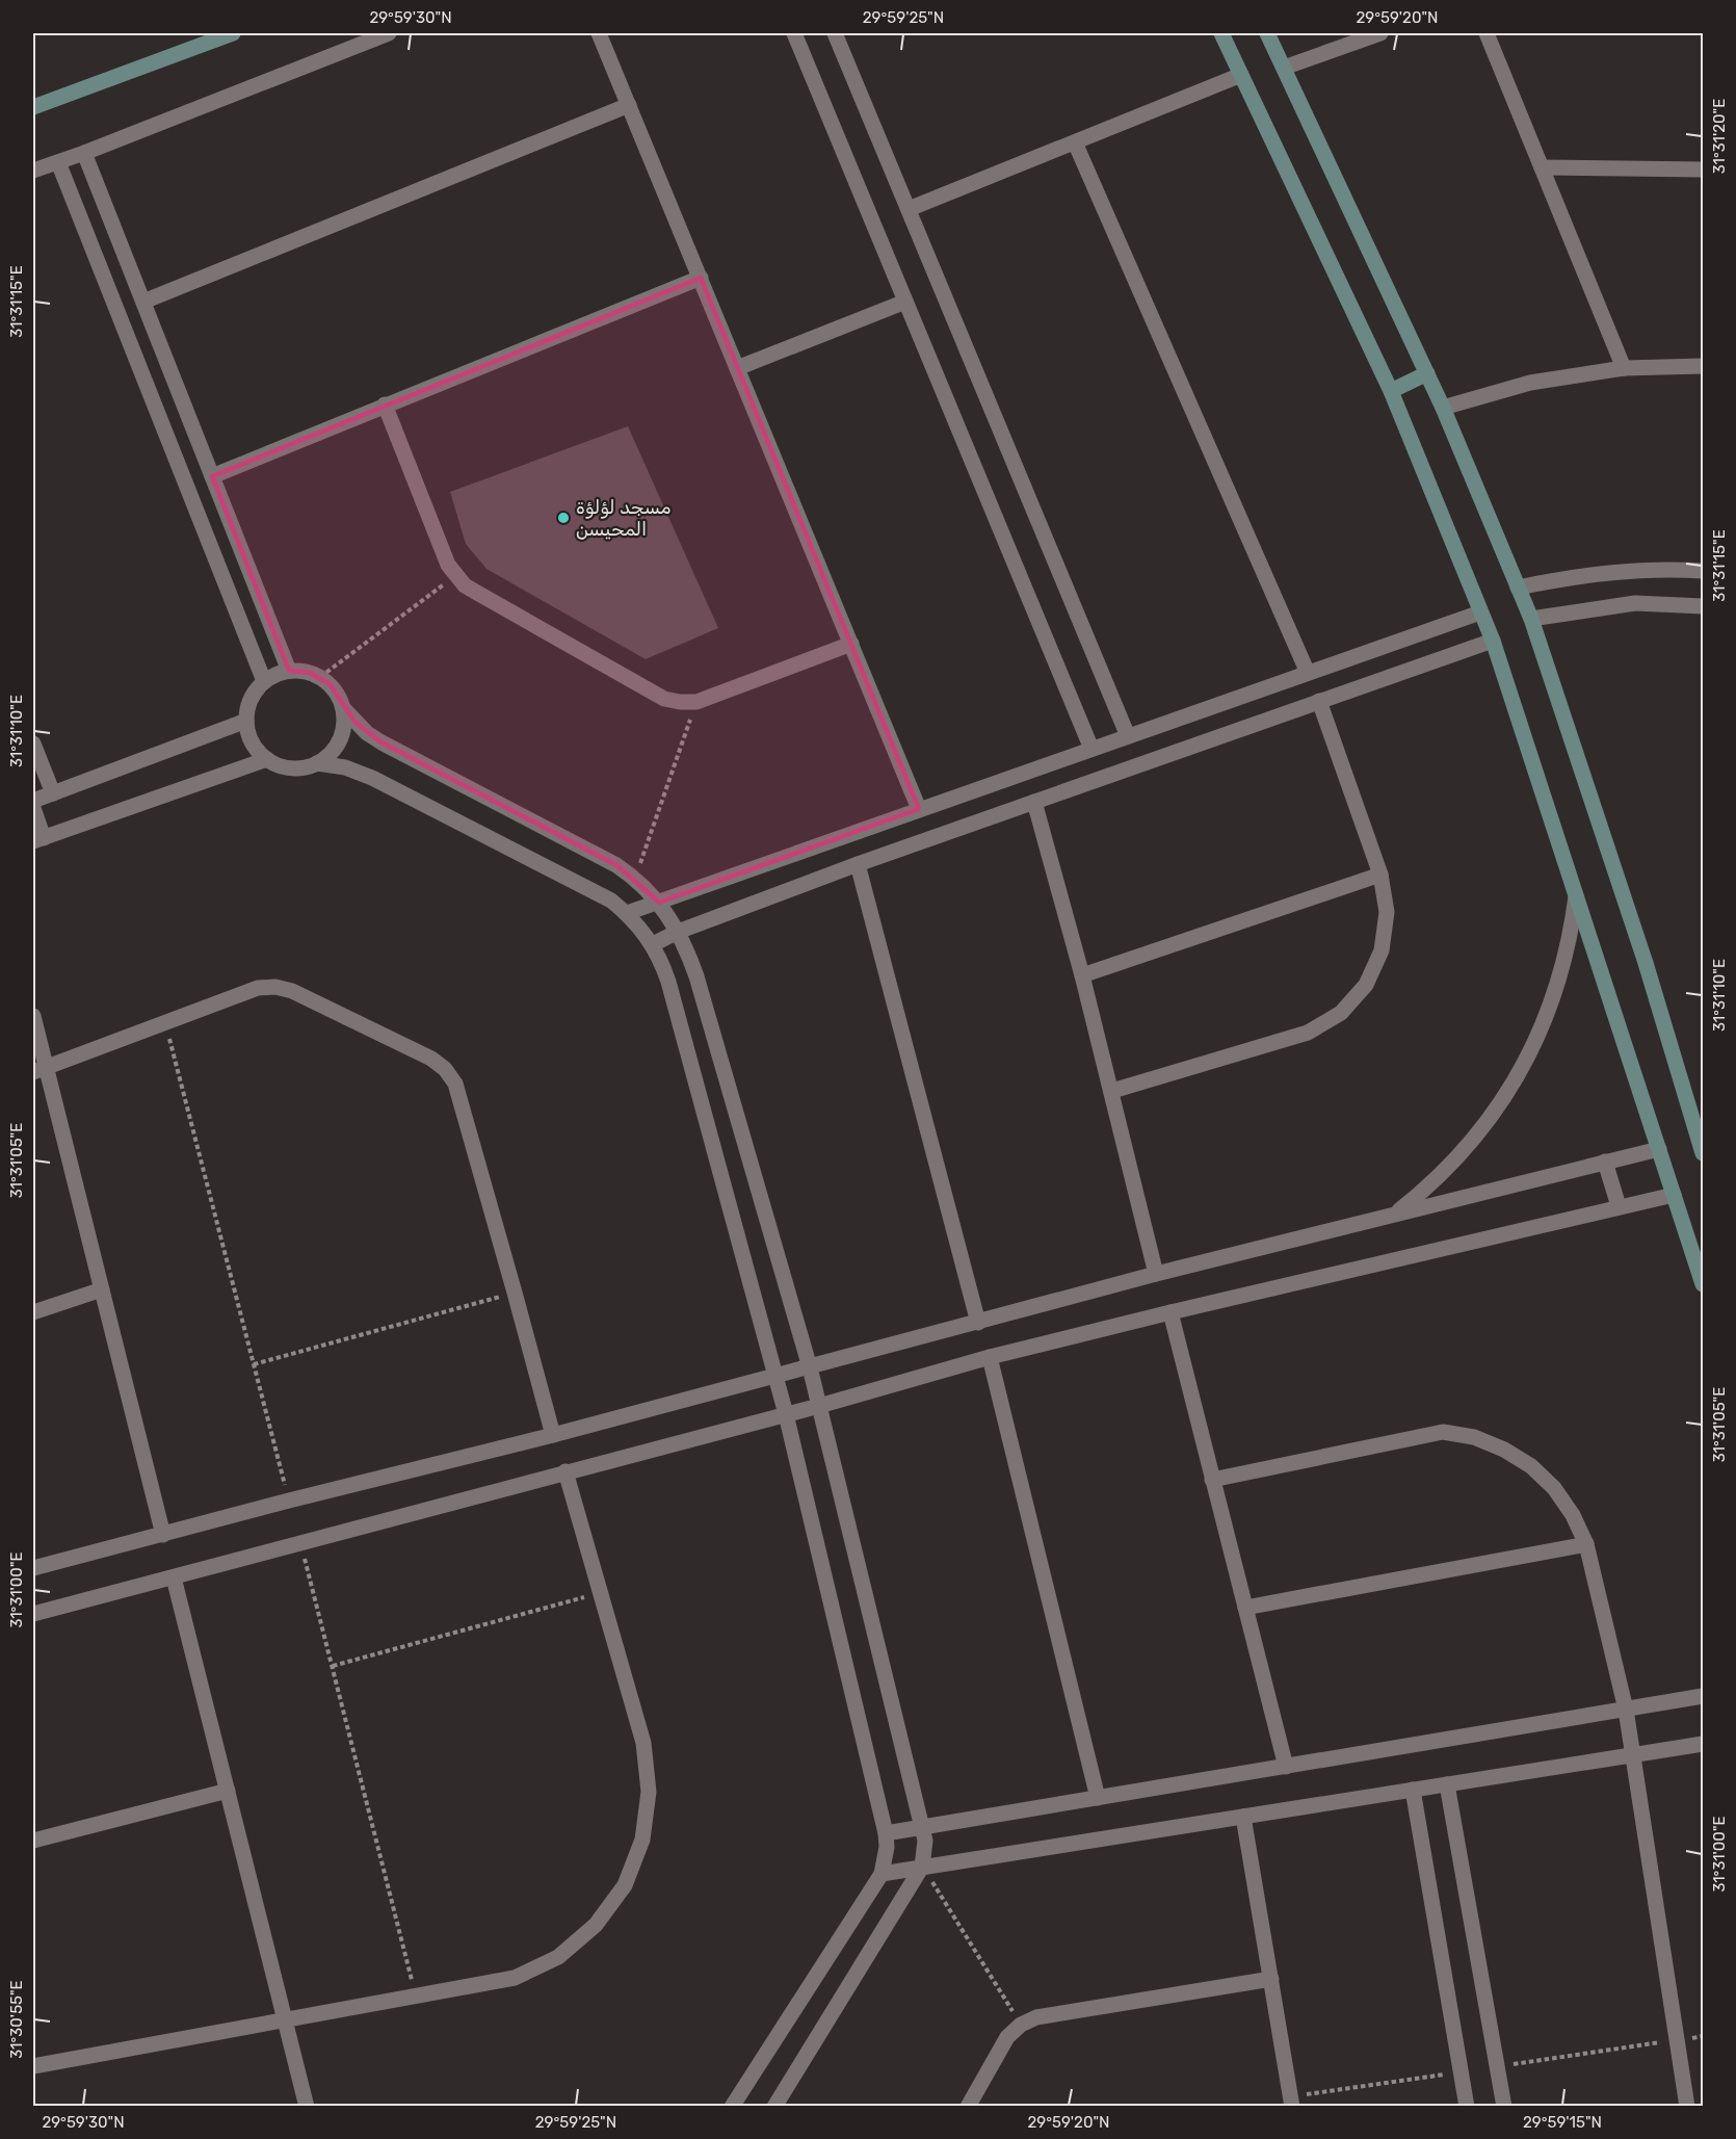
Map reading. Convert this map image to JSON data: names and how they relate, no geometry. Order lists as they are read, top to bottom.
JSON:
{
  "places": ["مسجد لؤلؤة المحيسن"],
  "coordinates": [
    "29°59'30\"N",
    "29°59'25\"N",
    "29°59'20\"N",
    "31°31'20\"E",
    "31°31'15\"E",
    "31°31'10\"E",
    "31°31'05\"E",
    "31°31'00\"E",
    "31°30'55\"E",
    "29°59'15\"N"
  ]
}
